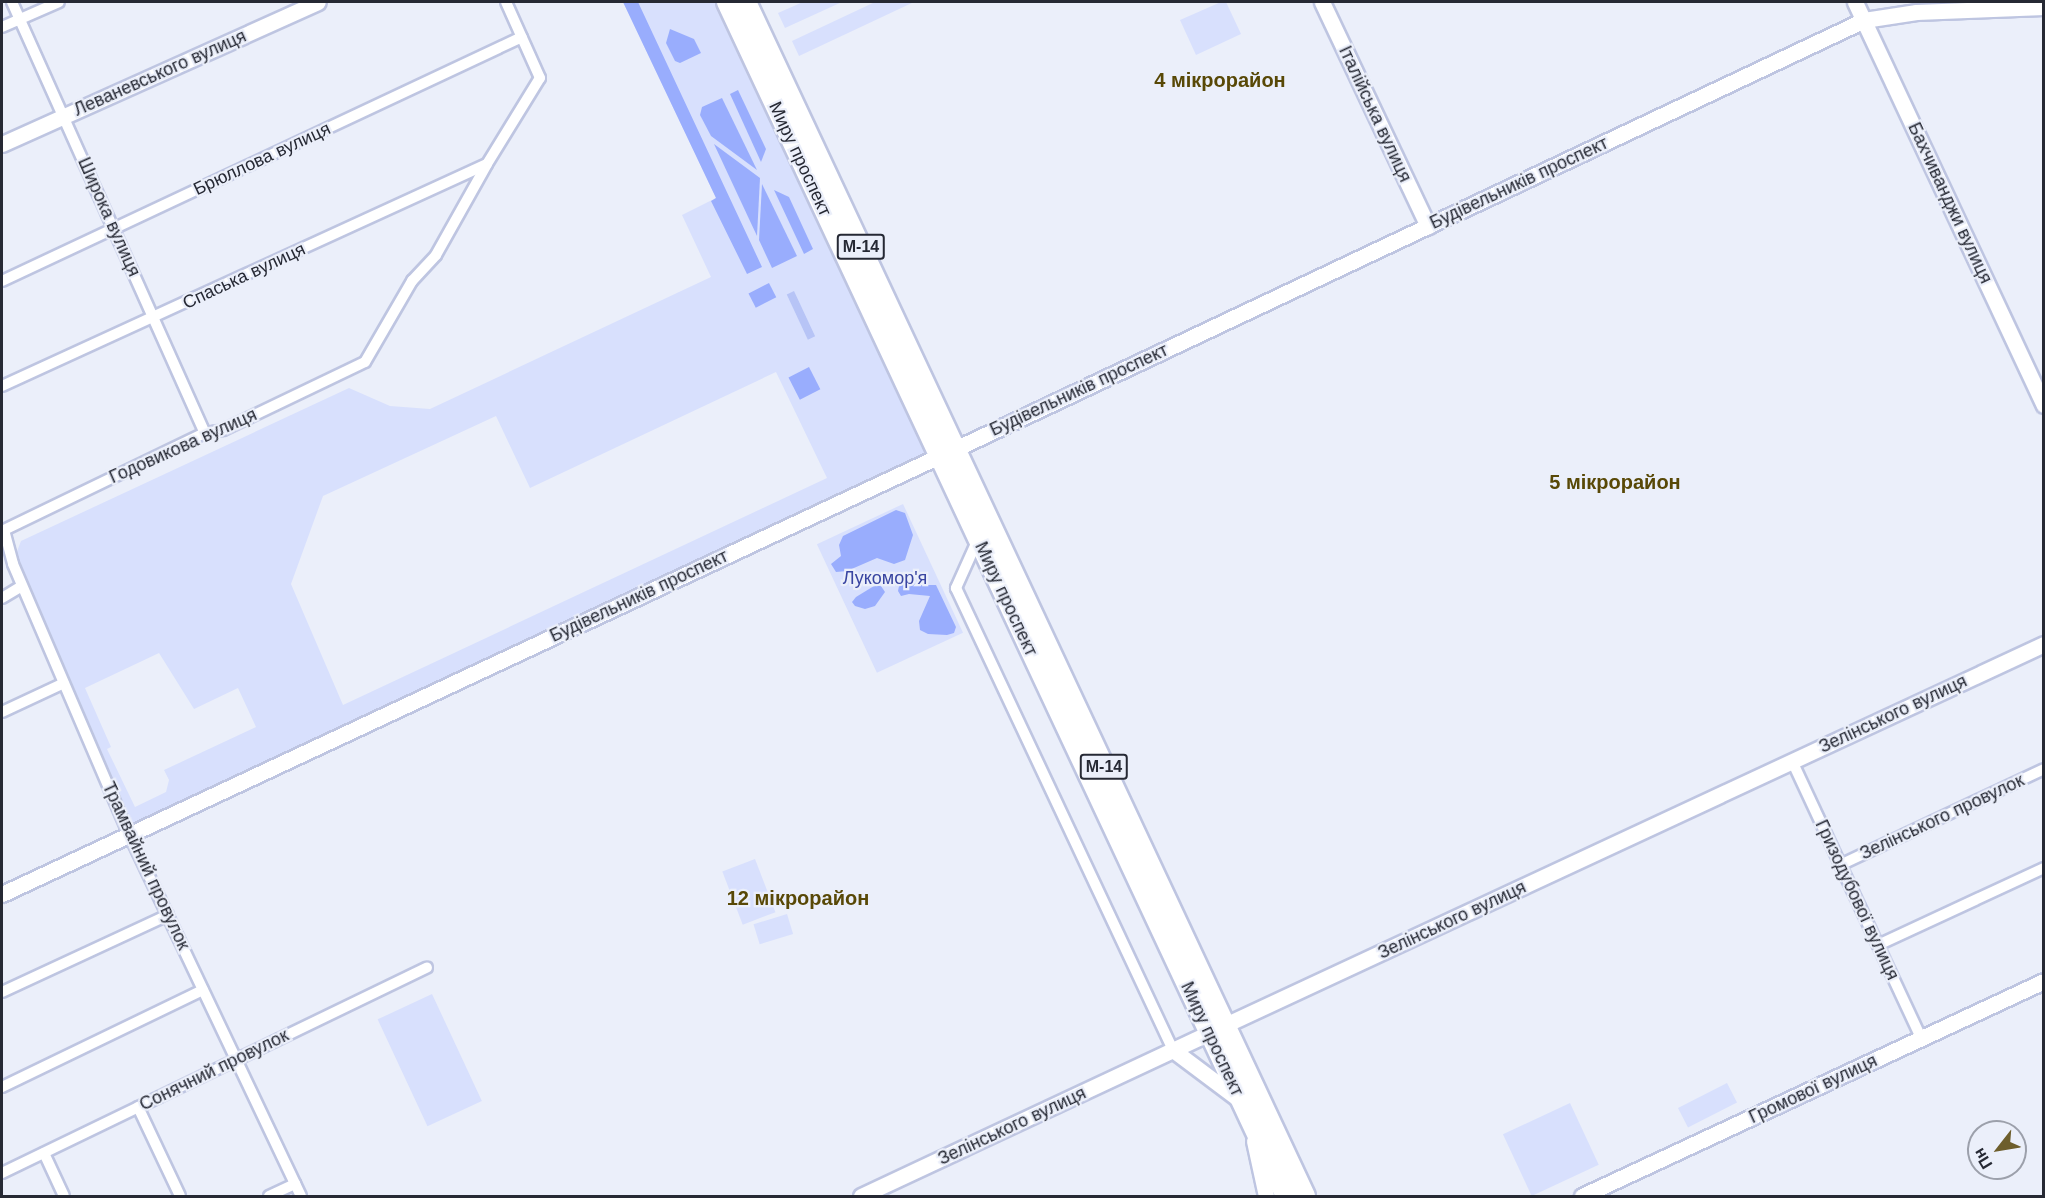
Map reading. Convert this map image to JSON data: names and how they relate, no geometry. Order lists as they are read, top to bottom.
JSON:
{
  "streets": {
    "highway": ["Миру проспект", "М-14"],
    "street": [
      "Леваневського вулиця",
      "Італійська вулиця",
      "Брюллова вулиця",
      "Будівельників проспект",
      "Бахчиванджи вулиця",
      "Широка вулиця",
      "Спаська вулиця",
      "Годовикова вулиця",
      "Зелінського вулиця",
      "Зелінського провулок",
      "Трамвайний провулок",
      "Гризодубової вулиця",
      "Сонячний провулок",
      "Громової вулиця"
    ]
  },
  "crossings": [
    ["Леваневського вулиця", "Широка вулиця"],
    ["Італійська вулиця", "Будівельників проспект"],
    ["Брюллова вулиця", "Широка вулиця"],
    ["Миру проспект", "Будівельників проспект"],
    ["Миру проспект", "Зелінського вулиця"],
    ["Будівельників проспект", "Бахчиванджи вулиця"],
    ["Будівельників проспект", "Трамвайний провулок"],
    ["Широка вулиця", "Спаська вулиця"],
    ["Широка вулиця", "Годовикова вулиця"],
    ["Спаська вулиця", "Годовикова вулиця"],
    ["Годовикова вулиця", "Трамвайний провулок"],
    ["Зелінського вулиця", "Гризодубової вулиця"],
    ["Зелінського провулок", "Гризодубової вулиця"],
    ["Трамвайний провулок", "Сонячний провулок"],
    ["Гризодубової вулиця", "Громової вулиця"]
  ],
  "districts": ["4 мікрорайон", "5 мікрорайон", "12 мікрорайон"],
  "parks": ["Лукомор'я"],
  "north": "bottom left"
}
